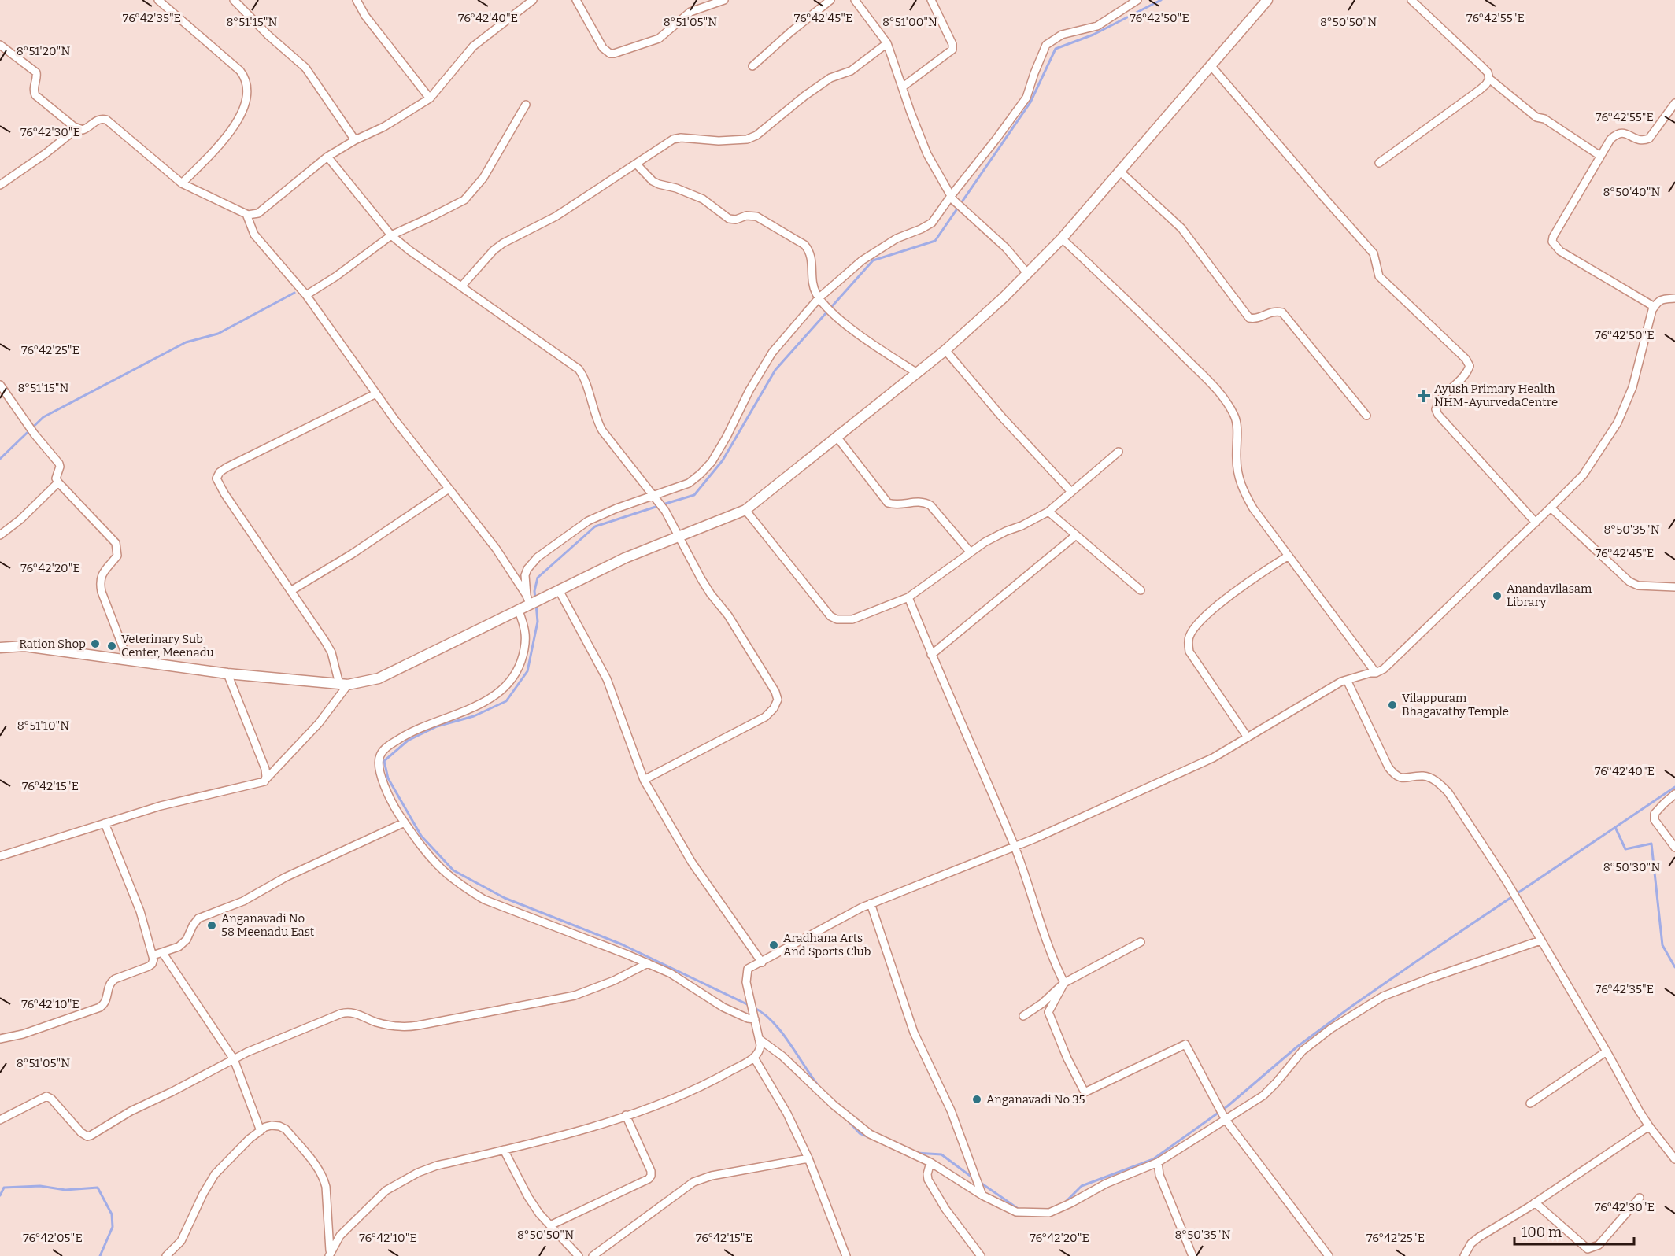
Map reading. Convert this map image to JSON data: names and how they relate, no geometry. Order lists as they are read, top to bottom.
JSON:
{
  "places": {
    "health": ["Ayush Primary Health NHM-AyurvedaCentre"],
    "other": [
      "Anandavilasam Library",
      "Ration Shop",
      "Veterinary Sub Center, Meenadu",
      "Vilappuram Bhagavathy Temple",
      "Anganavadi No 58 Meenadu East",
      "Aradhana Arts And Sports Club",
      "Anganavadi No 35"
    ]
  },
  "scale_bar": "100 m",
  "coordinates": [
    "76°42'55\"E",
    "76°42'50\"E",
    "76°42'35\"E",
    "76°42'40\"E",
    "76°42'45\"E",
    "8°51'15\"N",
    "8°51'05\"N",
    "8°51'00\"N",
    "8°50'50\"N",
    "8°51'20\"N",
    "76°42'30\"E",
    "8°50'40\"N",
    "76°42'25\"E",
    "8°50'35\"N",
    "76°42'20\"E",
    "8°51'10\"N",
    "76°42'15\"E",
    "8°50'30\"N",
    "76°42'10\"E",
    "76°42'05\"E"
  ]
}
